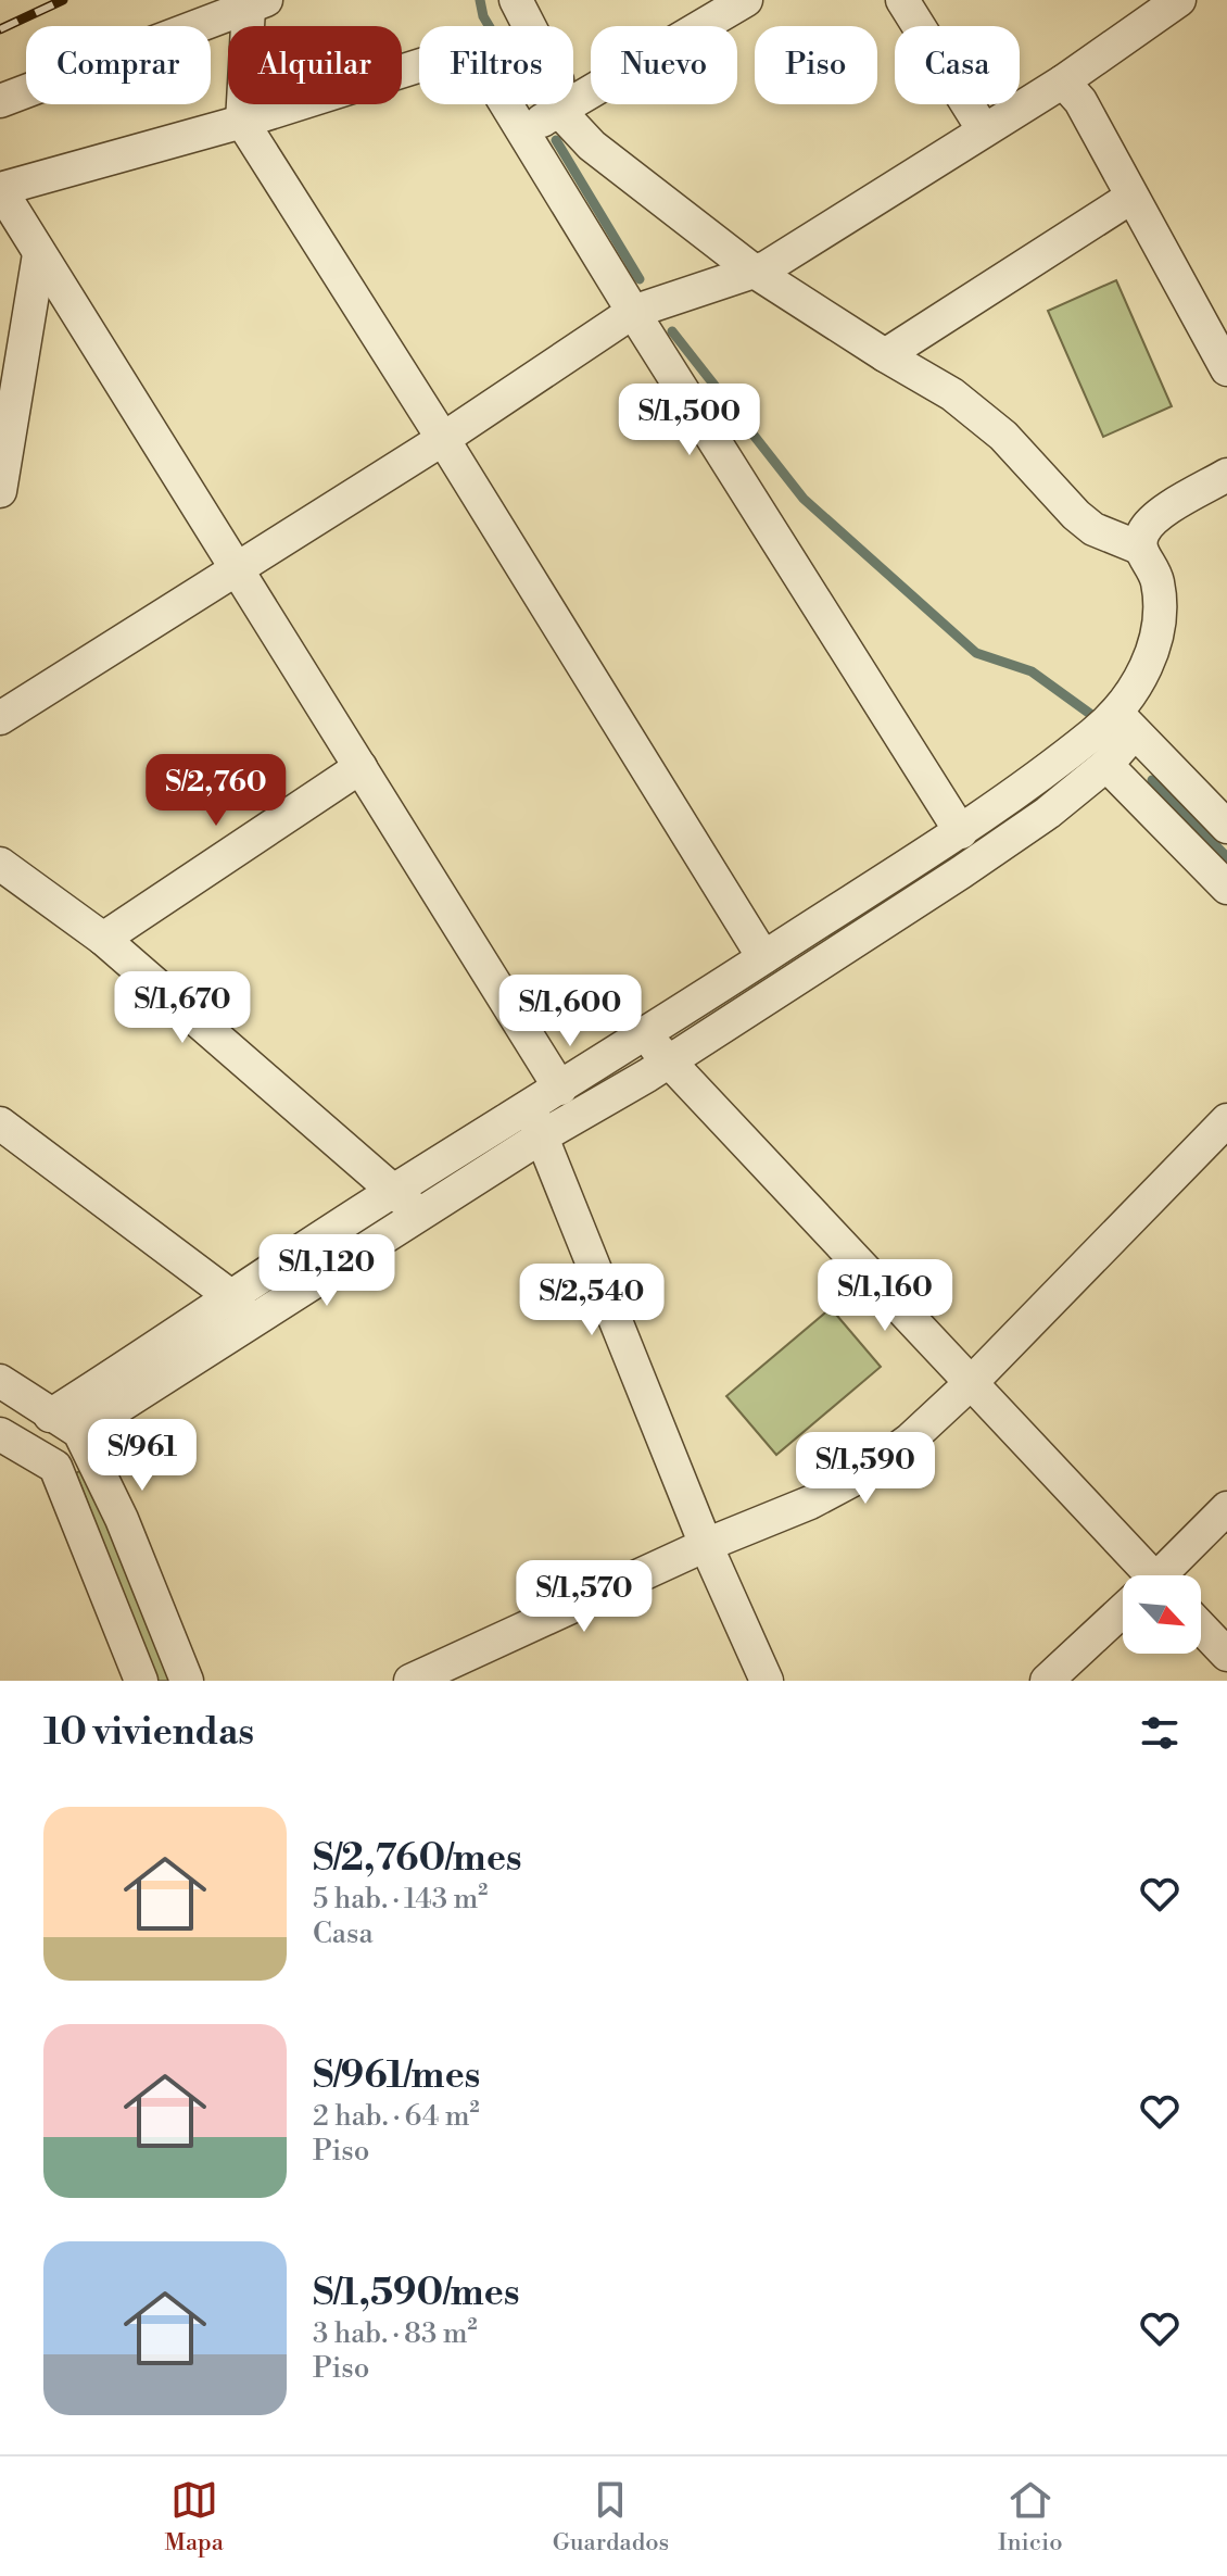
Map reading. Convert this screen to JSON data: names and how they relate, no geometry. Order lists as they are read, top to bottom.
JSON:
{
  "north": "bottom right",
  "page": {
    "chip": [
      "Comprar",
      "Alquilar",
      "Filtros",
      "Nuevo",
      "Piso",
      "Casa"
    ],
    "price": [
      "S/1,500",
      "S/2,760",
      "S/1,670",
      "S/1,600",
      "S/1,120",
      "S/1,160",
      "S/2,540",
      "S/961",
      "S/1,590",
      "S/1,570"
    ],
    "heading": "10 viviendas",
    "list": [
      {
        "name": "S/2,760/mes",
        "note": "5 hab. · 143 m² · Casa"
      },
      {
        "name": "S/961/mes",
        "note": "2 hab. · 64 m² · Piso"
      },
      {
        "name": "S/1,590/mes",
        "note": "3 hab. · 83 m² · Piso"
      }
    ],
    "tabs": ["Mapa", "Guardados", "Inicio"]
  }
}
